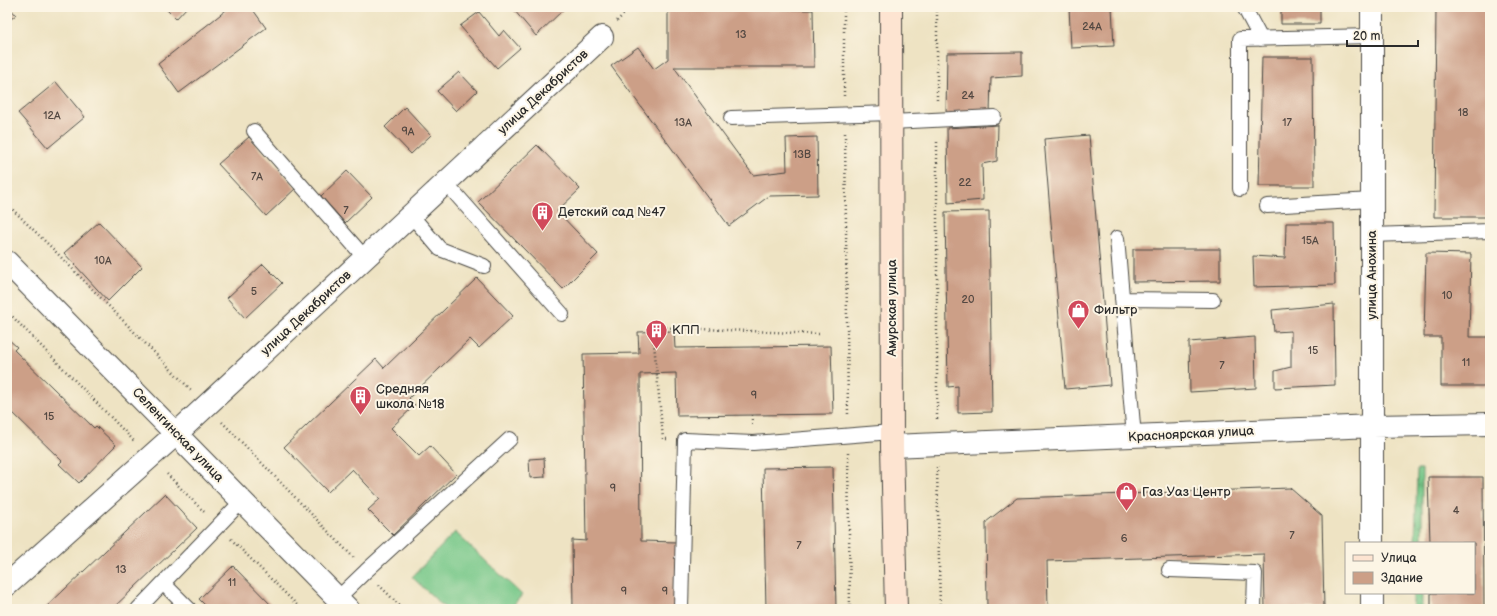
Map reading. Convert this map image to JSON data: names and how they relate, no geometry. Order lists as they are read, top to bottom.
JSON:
{
  "streets": {
    "main road": ["Амурская улица"],
    "street": [
      "улица Декабристов",
      "улица Анохина",
      "Красноярская улица",
      "Селенгинская улица"
    ]
  },
  "crossings": [
    ["улица Декабристов", "Селенгинская улица"],
    ["улица Анохина", "Красноярская улица"],
    ["Амурская улица", "Красноярская улица"]
  ],
  "places": {
    "building": ["Детский сад №47", "КПП", "Средняя школа №18"],
    "shop": ["Фильтр", "Газ Уаз Центр"]
  },
  "house_numbers": [
    "24А",
    "13",
    "24",
    "18",
    "12А",
    "13А",
    "17",
    "9А",
    "13В",
    "7А",
    "22",
    "7",
    "15А",
    "10А",
    "5",
    "10",
    "20",
    "15",
    "11",
    "7",
    "9",
    "15",
    "9",
    "4",
    "7",
    "6",
    "7",
    "13",
    "11",
    "9",
    "9"
  ],
  "legend": ["Улица", "Здание"],
  "scale_bar": "20 m"
}
